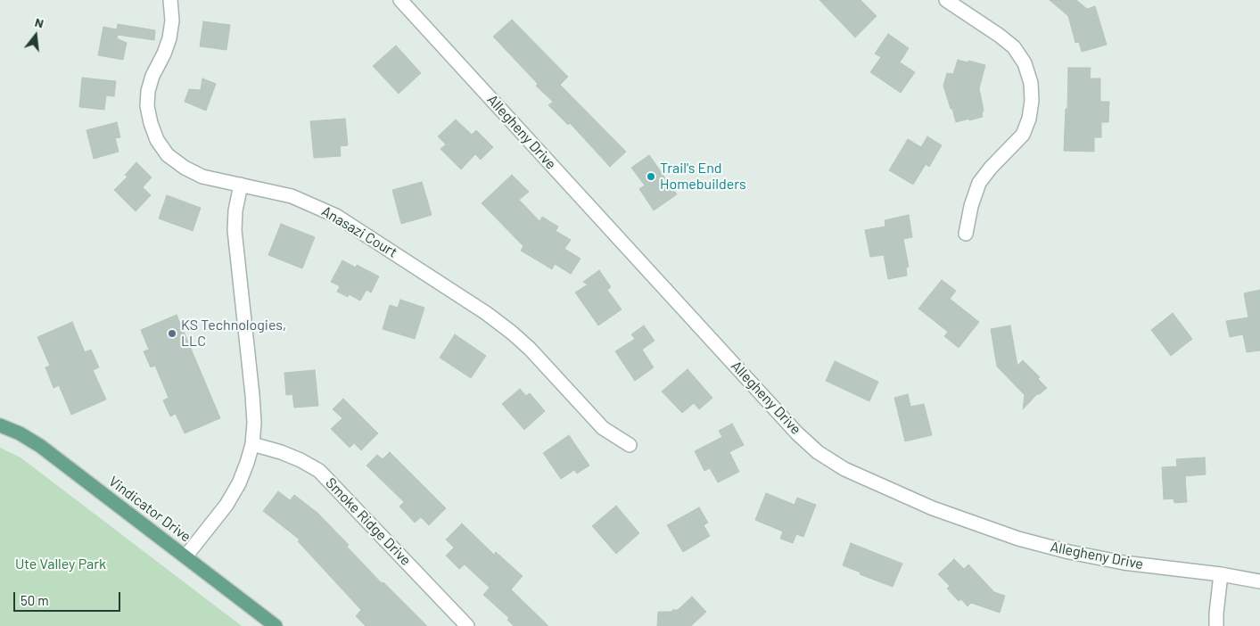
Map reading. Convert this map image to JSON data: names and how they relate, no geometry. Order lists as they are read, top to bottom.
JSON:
{
  "streets": {
    "main road": ["Vindicator Drive"],
    "street": ["Allegheny Drive", "Anasazi Court", "Smoke Ridge Drive"]
  },
  "parks": ["Ute Valley Park"],
  "places": ["Trail's End Homebuilders", "KS Technologies, LLC"],
  "scale_bar": "50 m",
  "north": "top"
}
